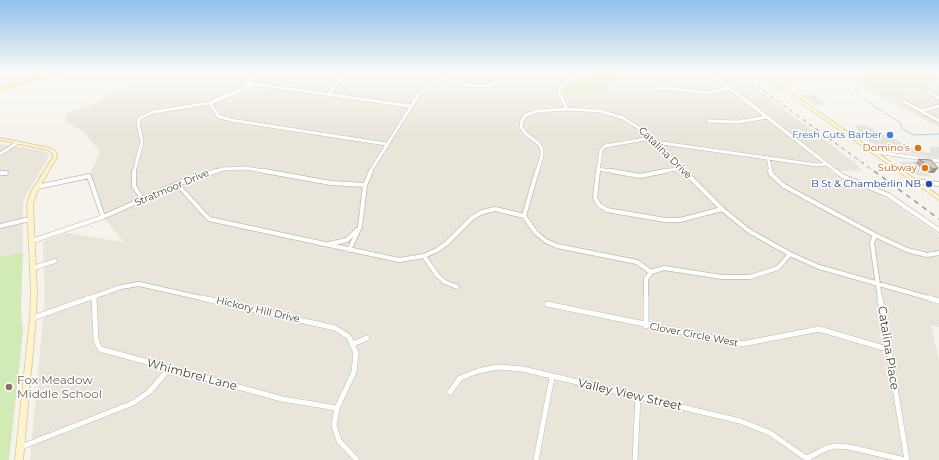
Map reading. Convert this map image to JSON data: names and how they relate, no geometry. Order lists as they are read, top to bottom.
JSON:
{
  "streets": {
    "street": [
      "Catalina Drive",
      "Stratmoor Drive",
      "Hickory Hill Drive",
      "Clover Circle West",
      "Catalina Place",
      "Whimbrel Lane",
      "Valley View Street"
    ]
  },
  "crossings": [
    ["Catalina Drive", "Catalina Place"],
    ["Hickory Hill Drive", "Whimbrel Lane"],
    ["Clover Circle West", "Catalina Place"]
  ],
  "places": [
    "Fresh Cuts Barber",
    "Domino's",
    "Subway",
    "B St & Chamberlin NB",
    "Fox Meadow Middle School"
  ]
}
